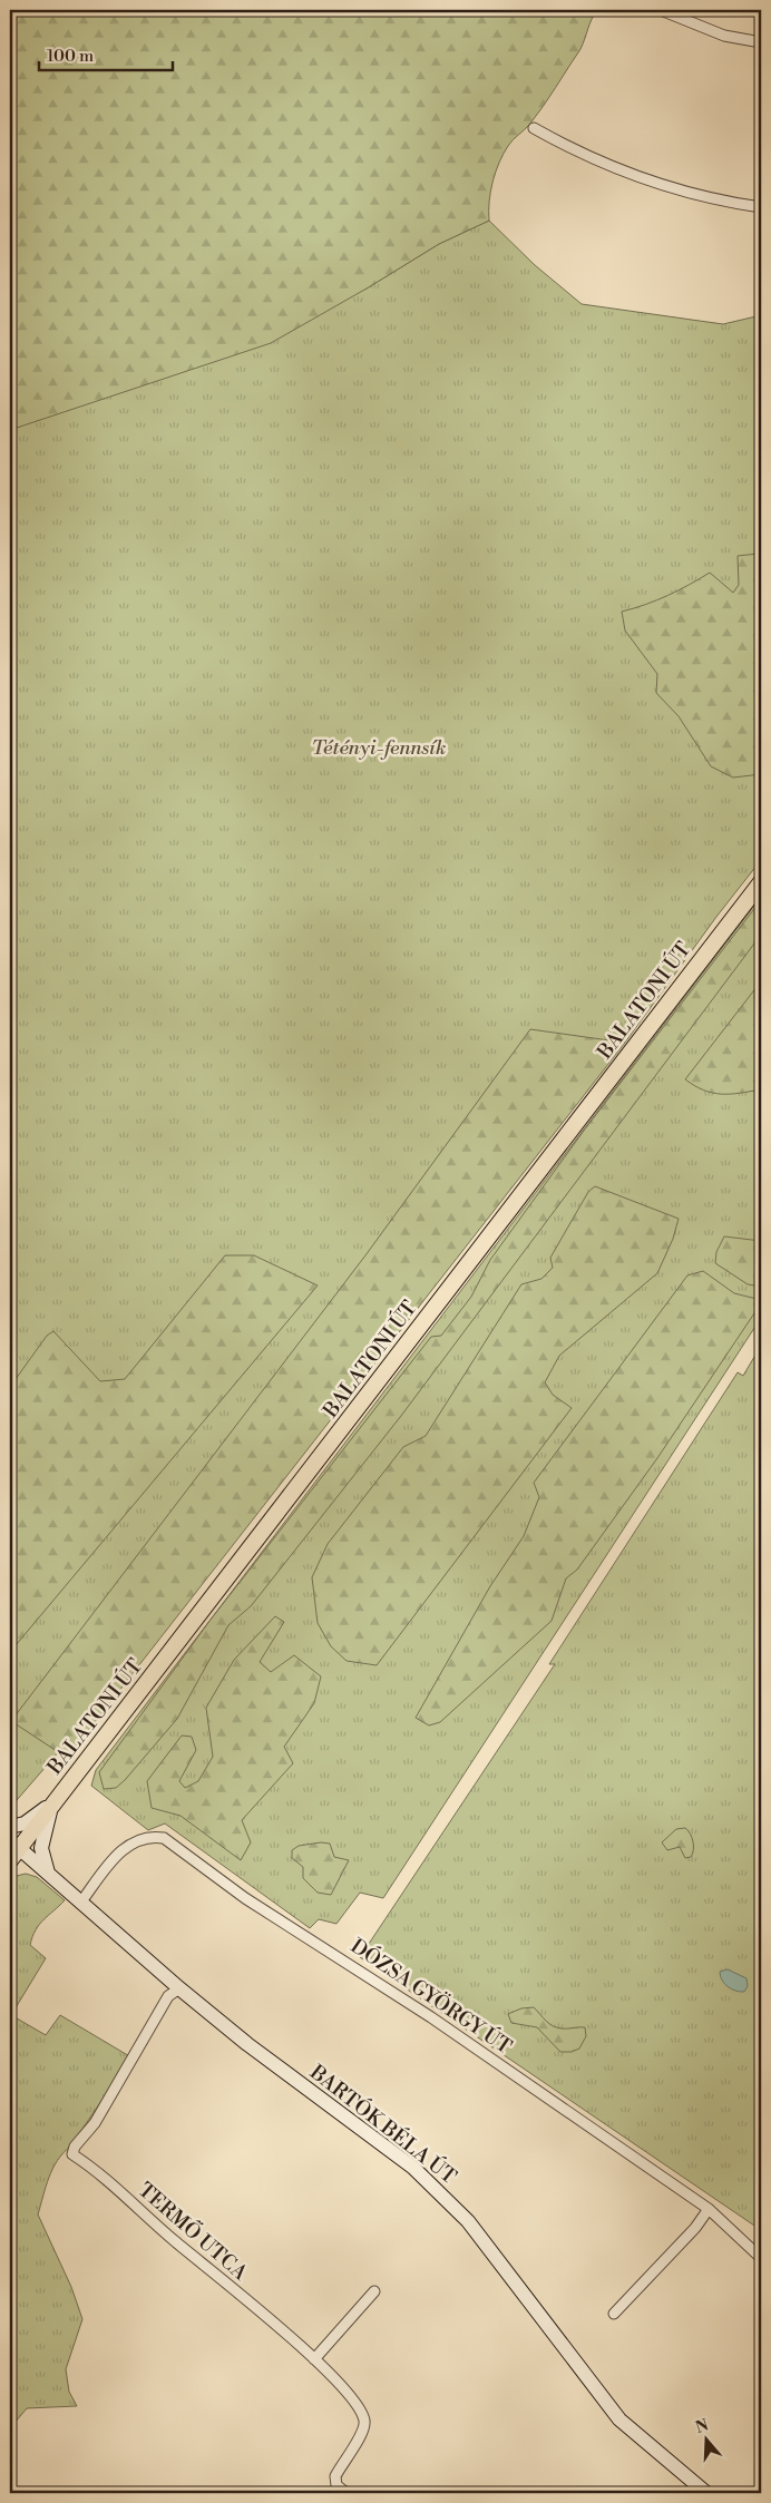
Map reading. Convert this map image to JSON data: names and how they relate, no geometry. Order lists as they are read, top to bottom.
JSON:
{
  "streets": {
    "main road": ["BALATONI ÚT"],
    "street": ["DÓZSA GYÖRGY ÚT", "BARTÓK BÉLA ÚT", "TERMŐ UTCA"]
  },
  "crossings": [
    ["BALATONI ÚT", "BARTÓK BÉLA ÚT"],
    ["DÓZSA GYÖRGY ÚT", "BARTÓK BÉLA ÚT"],
    ["BARTÓK BÉLA ÚT", "TERMŐ UTCA"]
  ],
  "parks": ["Tétényi-fennsík"],
  "scale_bar": "100 m",
  "north": "top"
}
